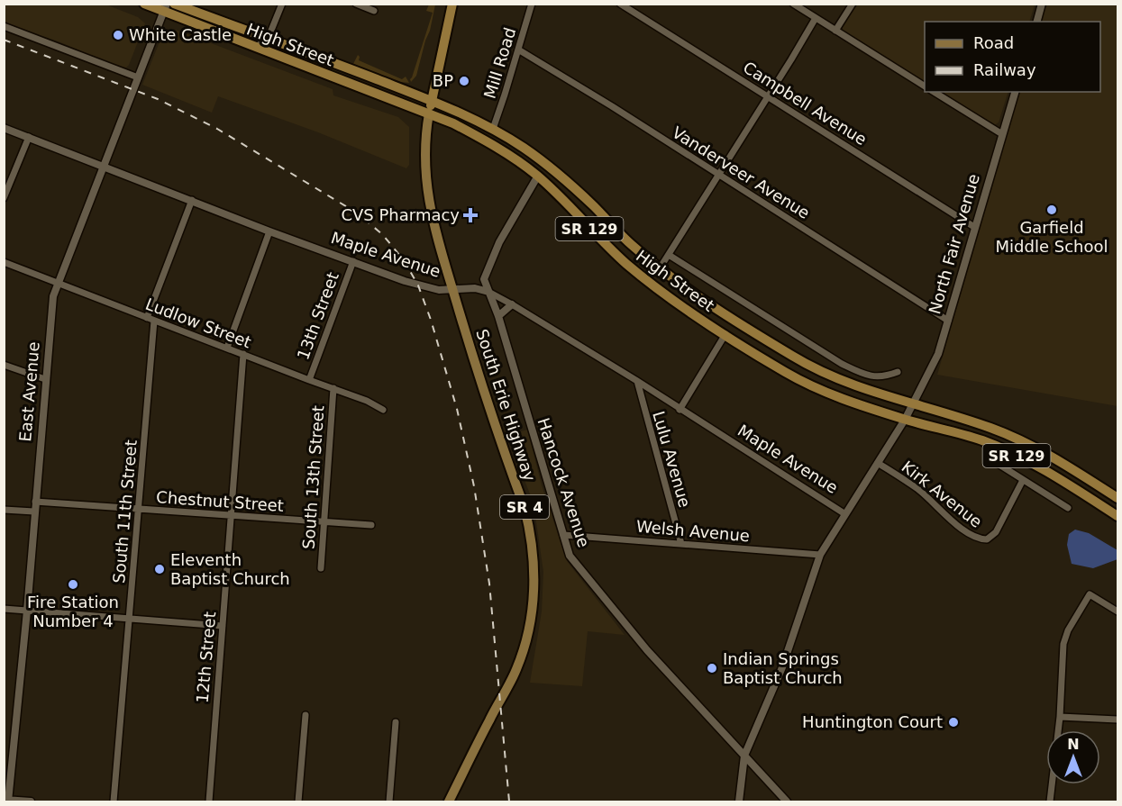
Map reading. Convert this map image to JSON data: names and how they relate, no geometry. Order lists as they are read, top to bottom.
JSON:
{
  "streets": {
    "highway": [
      "High Street",
      "SR 129",
      "South Erie Highway",
      "SR 4"
    ],
    "street": [
      "Mill Road",
      "Campbell Avenue",
      "Vanderveer Avenue",
      "North Fair Avenue",
      "Maple Avenue",
      "13th Street",
      "Ludlow Street",
      "East Avenue",
      "Lulu Avenue",
      "South 13th Street",
      "Hancock Avenue",
      "Kirk Avenue",
      "Chestnut Street",
      "South 11th Street",
      "Welsh Avenue",
      "12th Street"
    ]
  },
  "crossings": [
    ["High Street", "Mill Road"],
    ["High Street", "North Fair Avenue"],
    ["High Street", "East Avenue"],
    ["High Street", "South Erie Highway"],
    ["High Street", "Hancock Avenue"],
    ["High Street", "SR 4"],
    ["Mill Road", "Vanderveer Avenue"],
    ["Campbell Avenue", "North Fair Avenue"],
    ["Vanderveer Avenue", "North Fair Avenue"],
    ["North Fair Avenue", "Maple Avenue"],
    ["North Fair Avenue", "Hancock Avenue"],
    ["North Fair Avenue", "Kirk Avenue"],
    ["North Fair Avenue", "Welsh Avenue"],
    ["Maple Avenue", "13th Street"],
    ["Maple Avenue", "East Avenue"],
    ["Maple Avenue", "South Erie Highway"],
    ["Maple Avenue", "Lulu Avenue"],
    ["Maple Avenue", "Hancock Avenue"],
    ["13th Street", "Ludlow Street"],
    ["Ludlow Street", "East Avenue"],
    ["Ludlow Street", "South 13th Street"],
    ["Ludlow Street", "South 11th Street"],
    ["Ludlow Street", "12th Street"],
    ["East Avenue", "Chestnut Street"],
    ["South Erie Highway", "SR 4"],
    ["Lulu Avenue", "Welsh Avenue"],
    ["South 13th Street", "Chestnut Street"],
    ["Hancock Avenue", "Welsh Avenue"],
    ["Chestnut Street", "South 11th Street"],
    ["Chestnut Street", "12th Street"]
  ],
  "places": {
    "other": [
      "White Castle",
      "BP",
      "Garfield Middle School",
      "Eleventh Baptist Church",
      "Fire Station Number 4",
      "Indian Springs Baptist Church",
      "Huntington Court"
    ],
    "health": ["CVS Pharmacy"]
  },
  "legend": ["Road", "Railway"],
  "north": "top"
}
